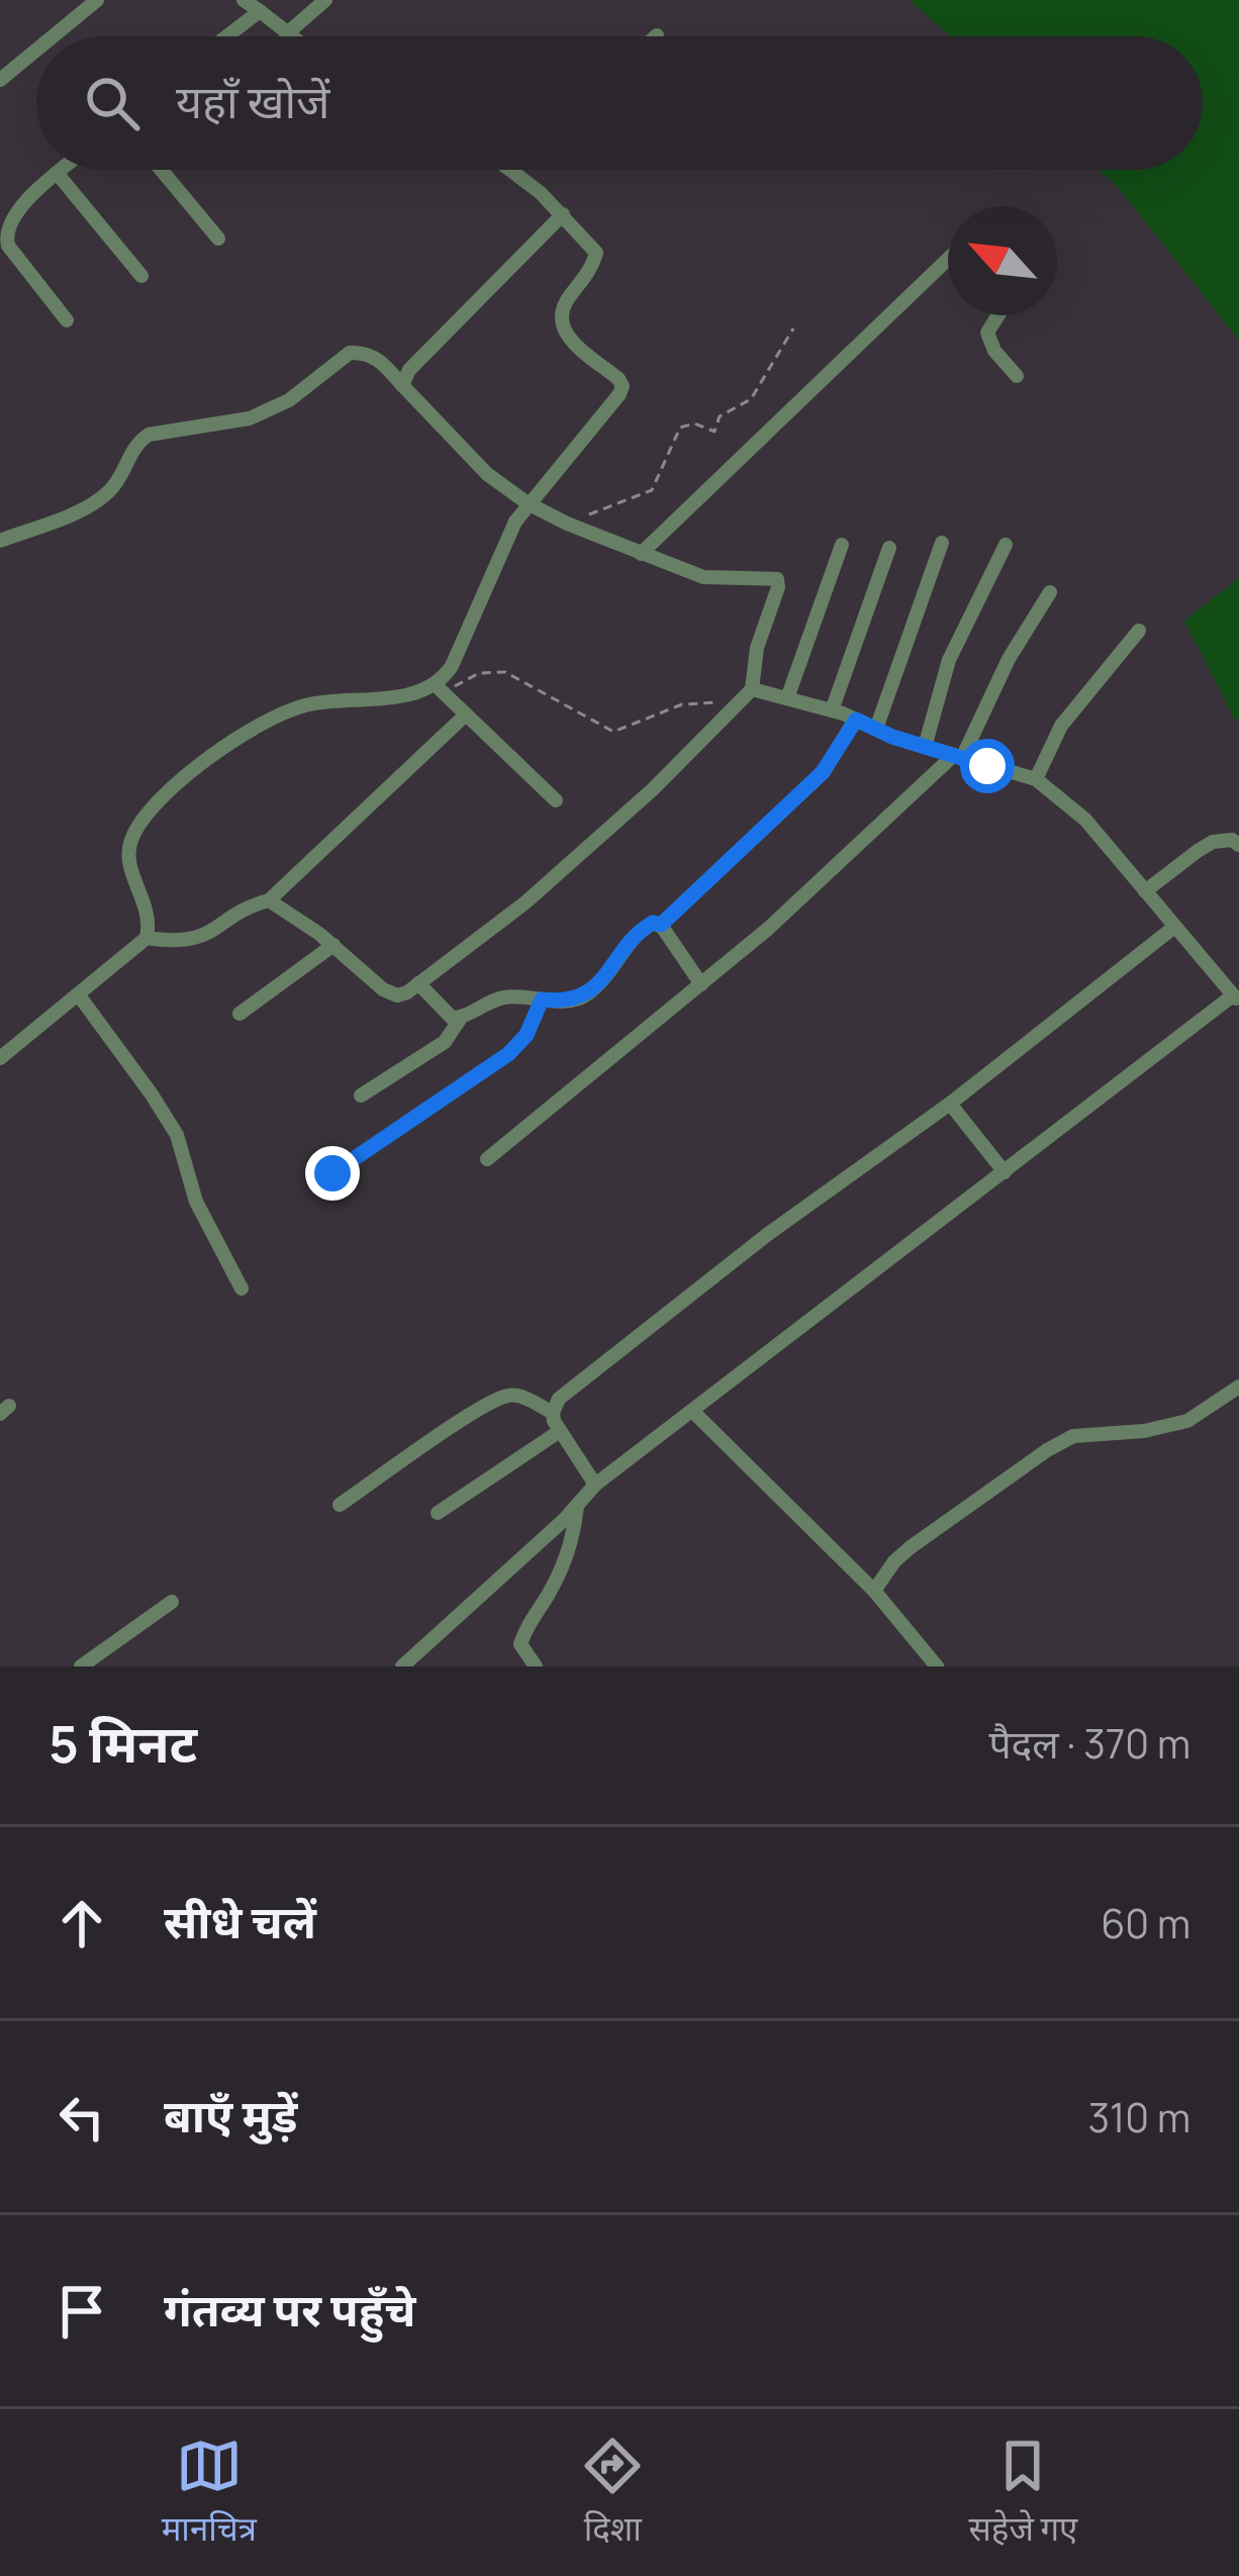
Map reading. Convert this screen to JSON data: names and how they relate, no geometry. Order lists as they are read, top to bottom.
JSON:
{
  "north": "top left",
  "page": {
    "search": "यहाँ खोजें",
    "heading": ["5 मिनट", "पैदल · 370 m"],
    "list": [
      ["सीधे चलें", "60 m"],
      ["बाएँ मुड़ें", "310 m"],
      "गंतव्य पर पहुँचे"
    ],
    "nav": ["मानचित्र", "दिशा", "सहेजे गए"]
  }
}
